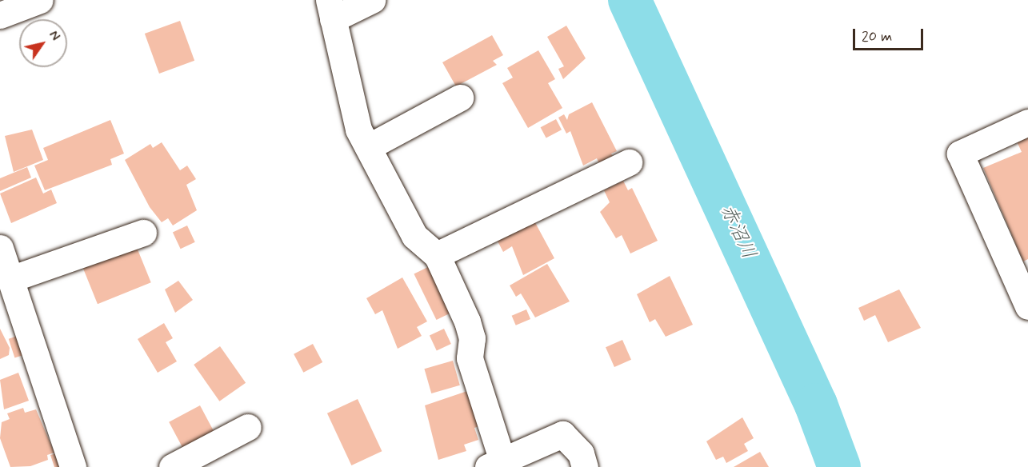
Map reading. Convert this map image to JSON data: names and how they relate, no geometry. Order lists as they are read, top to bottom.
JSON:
{
  "water": ["赤沼川"],
  "scale_bar": "20 m",
  "north": "top right"
}
